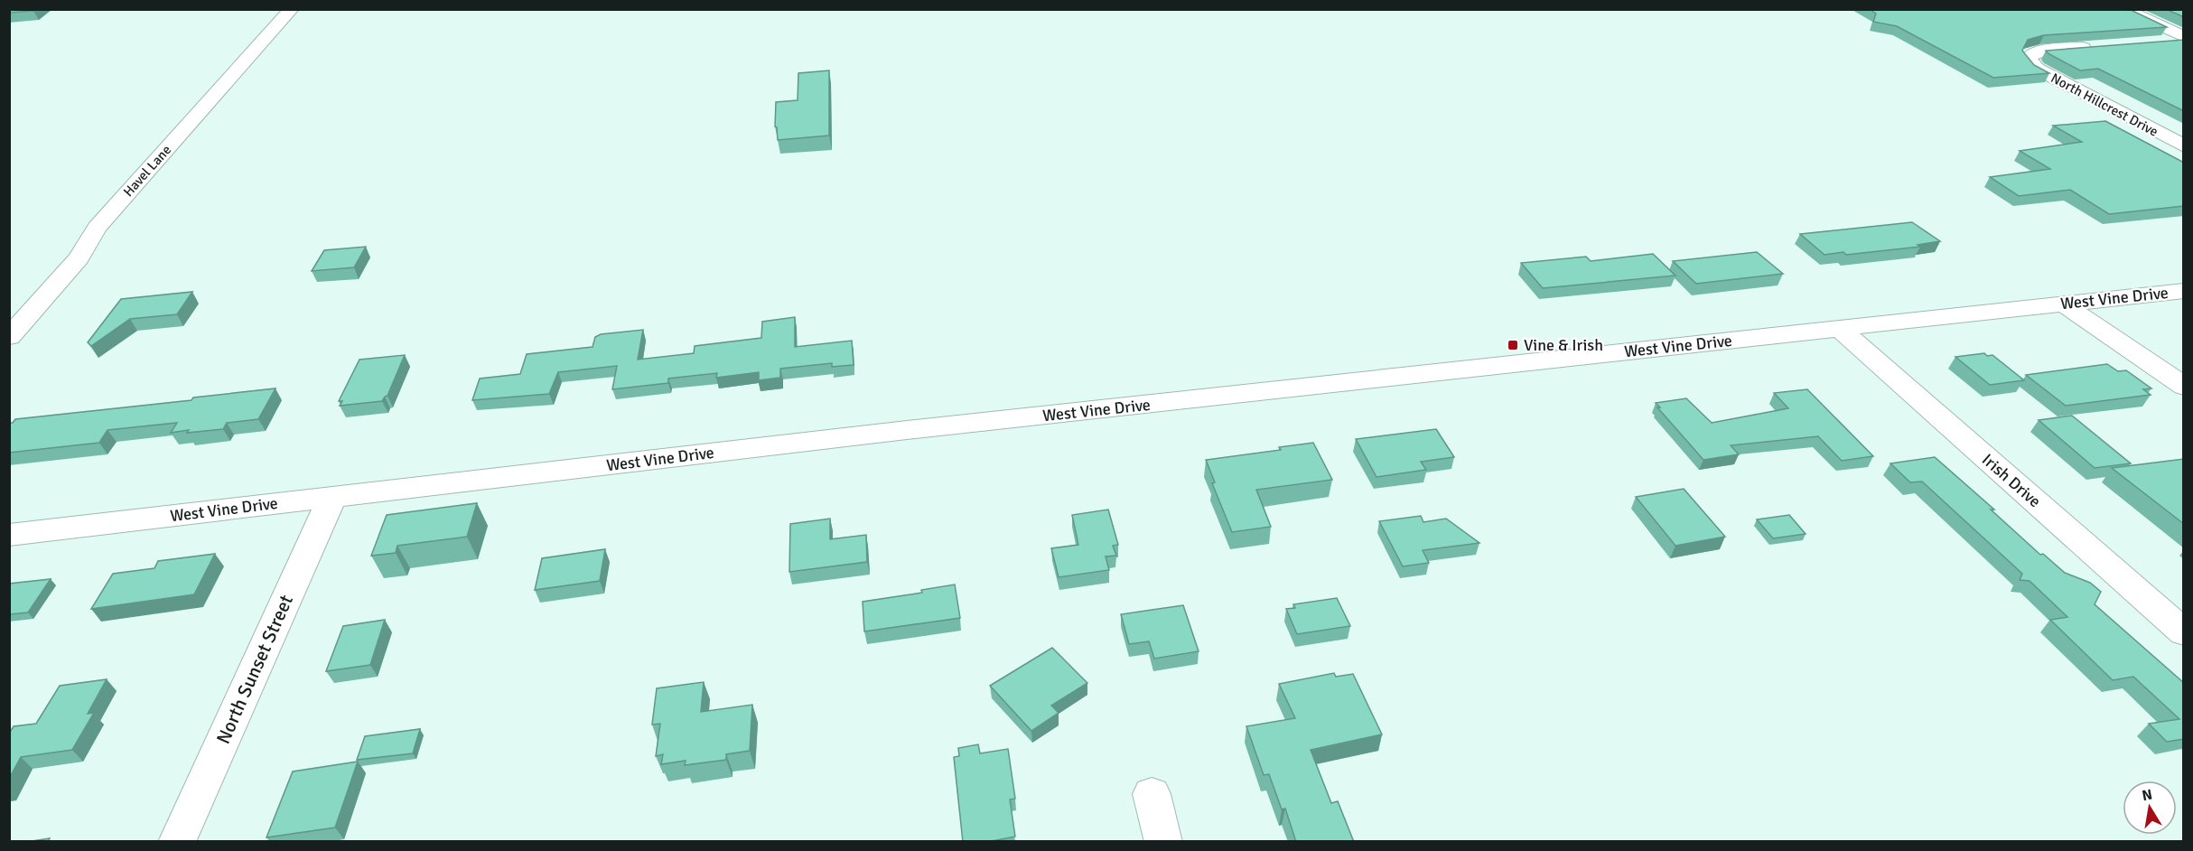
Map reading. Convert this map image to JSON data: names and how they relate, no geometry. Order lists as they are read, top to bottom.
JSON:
{
  "streets": {
    "street": [
      "North Hillcrest Drive",
      "Havel Lane",
      "West Vine Drive",
      "Irish Drive",
      "North Sunset Street"
    ]
  },
  "crossings": [
    ["West Vine Drive", "Irish Drive"],
    ["West Vine Drive", "North Sunset Street"]
  ],
  "places": {
    "transit": ["Vine & Irish"]
  },
  "north": "top"
}
